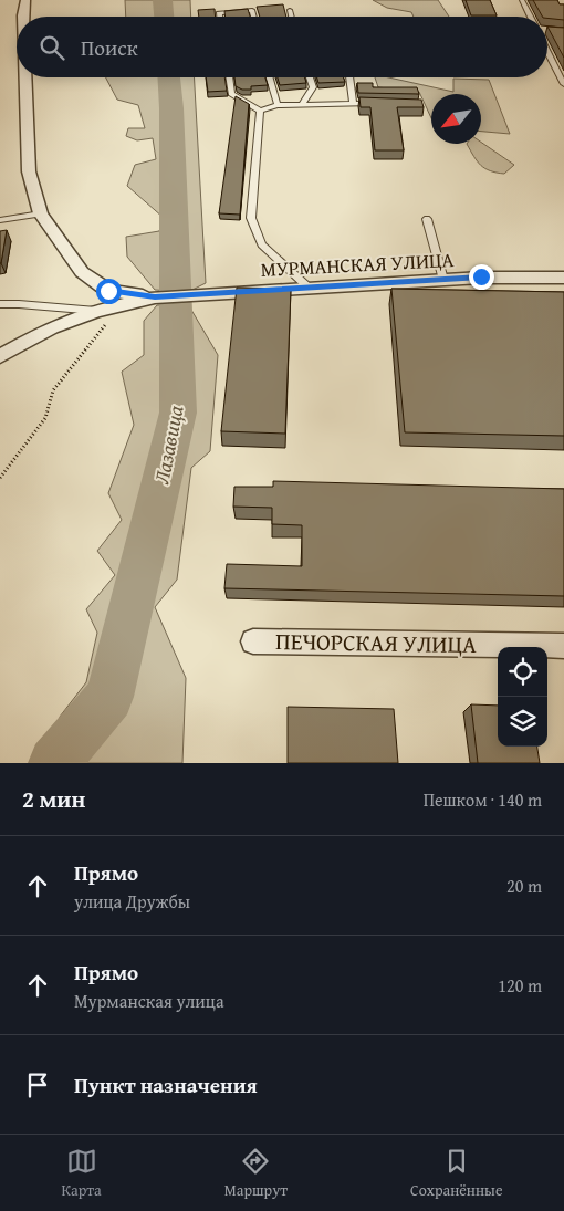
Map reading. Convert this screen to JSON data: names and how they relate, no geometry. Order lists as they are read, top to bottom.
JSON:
{
  "streets": {
    "street": ["МУРМАНСКАЯ УЛИЦА", "ПЕЧОРСКАЯ УЛИЦА"]
  },
  "water": ["Лазавица"],
  "north": "bottom left",
  "page": {
    "search": "Поиск",
    "heading": ["2 мин", "Пешком · 140 m"],
    "list": [
      ["Прямо", "улица Дружбы", "20 m"],
      ["Прямо", "Мурманская улица", "120 m"],
      "Пункт назначения"
    ],
    "nav": ["Карта", "Маршрут", "Сохранённые"]
  }
}
